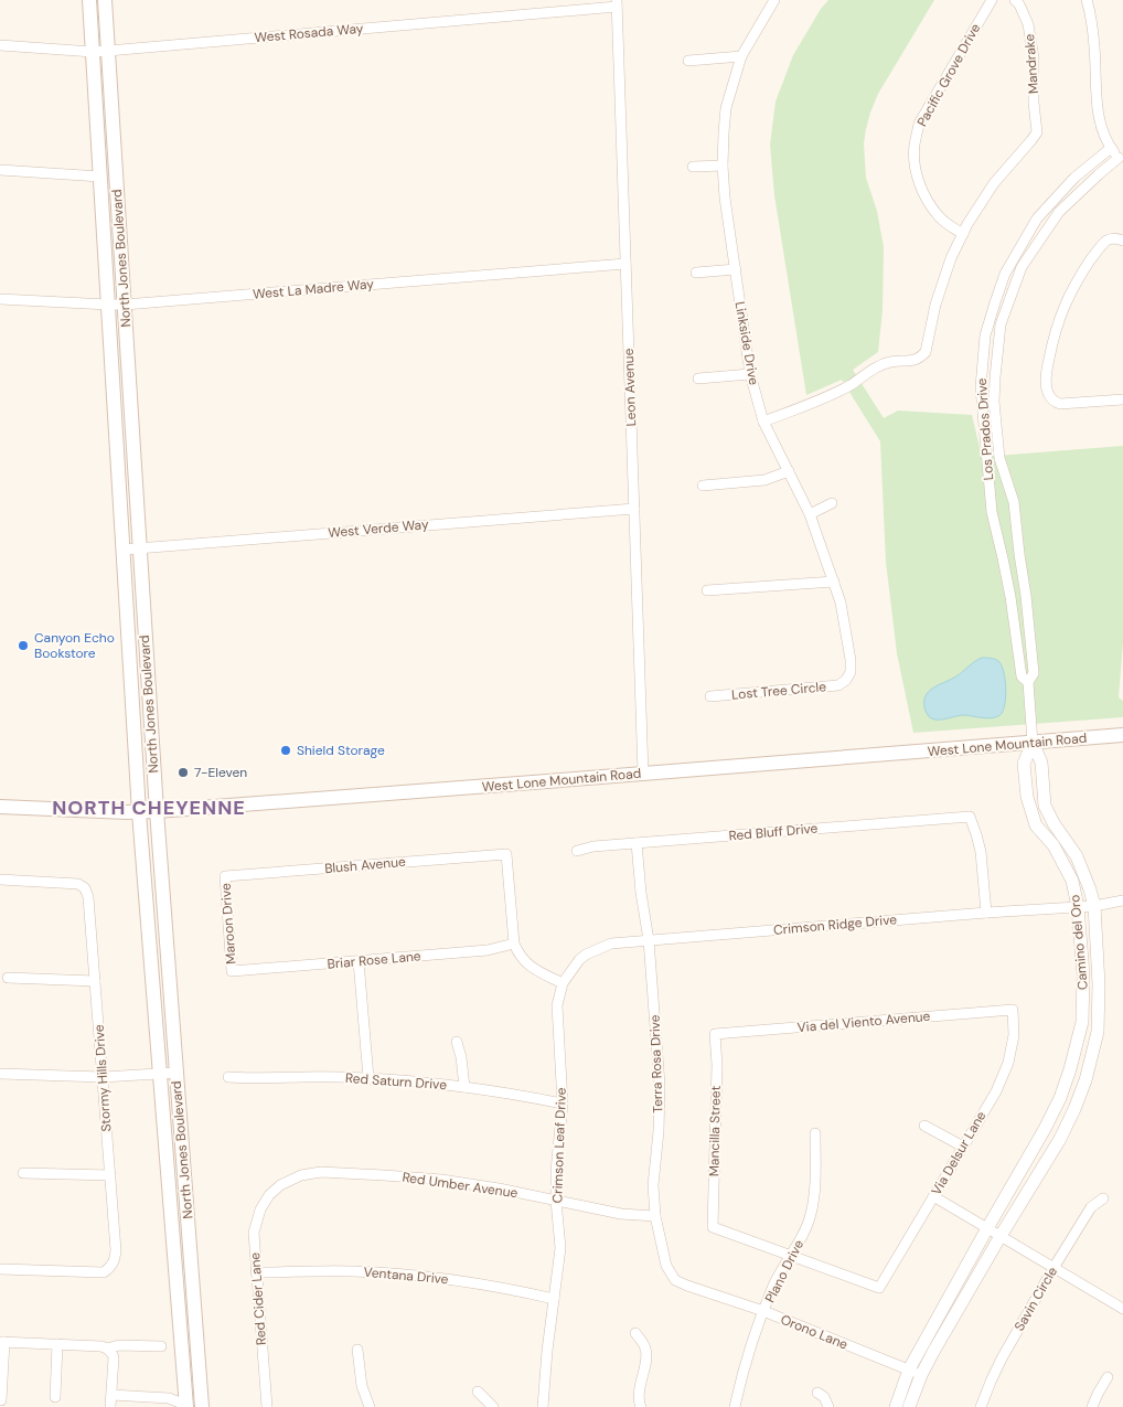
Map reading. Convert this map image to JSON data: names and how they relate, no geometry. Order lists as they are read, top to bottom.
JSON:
{
  "streets": {
    "main road": ["North Jones Boulevard", "West Lone Mountain Road"],
    "street": [
      "West Rosada Way",
      "Mandrake",
      "Pacific Grove Drive",
      "West La Madre Way",
      "Linkside Drive",
      "Leon Avenue",
      "Los Prados Drive",
      "West Verde Way",
      "Lost Tree Circle",
      "Red Bluff Drive",
      "Blush Avenue",
      "Maroon Drive",
      "Crimson Ridge Drive",
      "Camino del Oro",
      "Briar Rose Lane",
      "Via del Viento Avenue",
      "Terra Rosa Drive",
      "Stormy Hills Drive",
      "Red Saturn Drive",
      "Mancilla Street",
      "Crimson Leaf Drive",
      "Via Delsur Lane",
      "Red Umber Avenue",
      "Plano Drive",
      "Ventana Drive",
      "Red Cider Lane",
      "Savin Circle",
      "Orono Lane"
    ]
  },
  "crossings": [
    ["West Rosada Way", "North Jones Boulevard"],
    ["West Rosada Way", "Leon Avenue"],
    ["Mandrake", "Pacific Grove Drive"],
    ["North Jones Boulevard", "West La Madre Way"],
    ["North Jones Boulevard", "West Verde Way"],
    ["North Jones Boulevard", "West Lone Mountain Road"],
    ["West La Madre Way", "Leon Avenue"],
    ["Linkside Drive", "Lost Tree Circle"],
    ["Leon Avenue", "West Verde Way"],
    ["Leon Avenue", "West Lone Mountain Road"],
    ["Los Prados Drive", "West Lone Mountain Road"],
    ["Los Prados Drive", "Camino del Oro"],
    ["West Lone Mountain Road", "Camino del Oro"],
    ["Red Bluff Drive", "Crimson Ridge Drive"],
    ["Red Bluff Drive", "Terra Rosa Drive"],
    ["Blush Avenue", "Maroon Drive"],
    ["Blush Avenue", "Briar Rose Lane"],
    ["Maroon Drive", "Briar Rose Lane"],
    ["Crimson Ridge Drive", "Camino del Oro"],
    ["Crimson Ridge Drive", "Terra Rosa Drive"],
    ["Crimson Ridge Drive", "Crimson Leaf Drive"],
    ["Camino del Oro", "Orono Lane"],
    ["Via del Viento Avenue", "Mancilla Street"],
    ["Via del Viento Avenue", "Via Delsur Lane"],
    ["Terra Rosa Drive", "Red Umber Avenue"],
    ["Terra Rosa Drive", "Orono Lane"],
    ["Red Saturn Drive", "Crimson Leaf Drive"],
    ["Mancilla Street", "Via Delsur Lane"],
    ["Mancilla Street", "Plano Drive"],
    ["Crimson Leaf Drive", "Red Umber Avenue"],
    ["Crimson Leaf Drive", "Ventana Drive"],
    ["Via Delsur Lane", "Plano Drive"],
    ["Red Umber Avenue", "Red Cider Lane"],
    ["Plano Drive", "Orono Lane"],
    ["Ventana Drive", "Red Cider Lane"]
  ],
  "districts": ["NORTH CHEYENNE"],
  "places": ["Canyon Echo Bookstore", "Shield Storage", "7-Eleven"]
}
